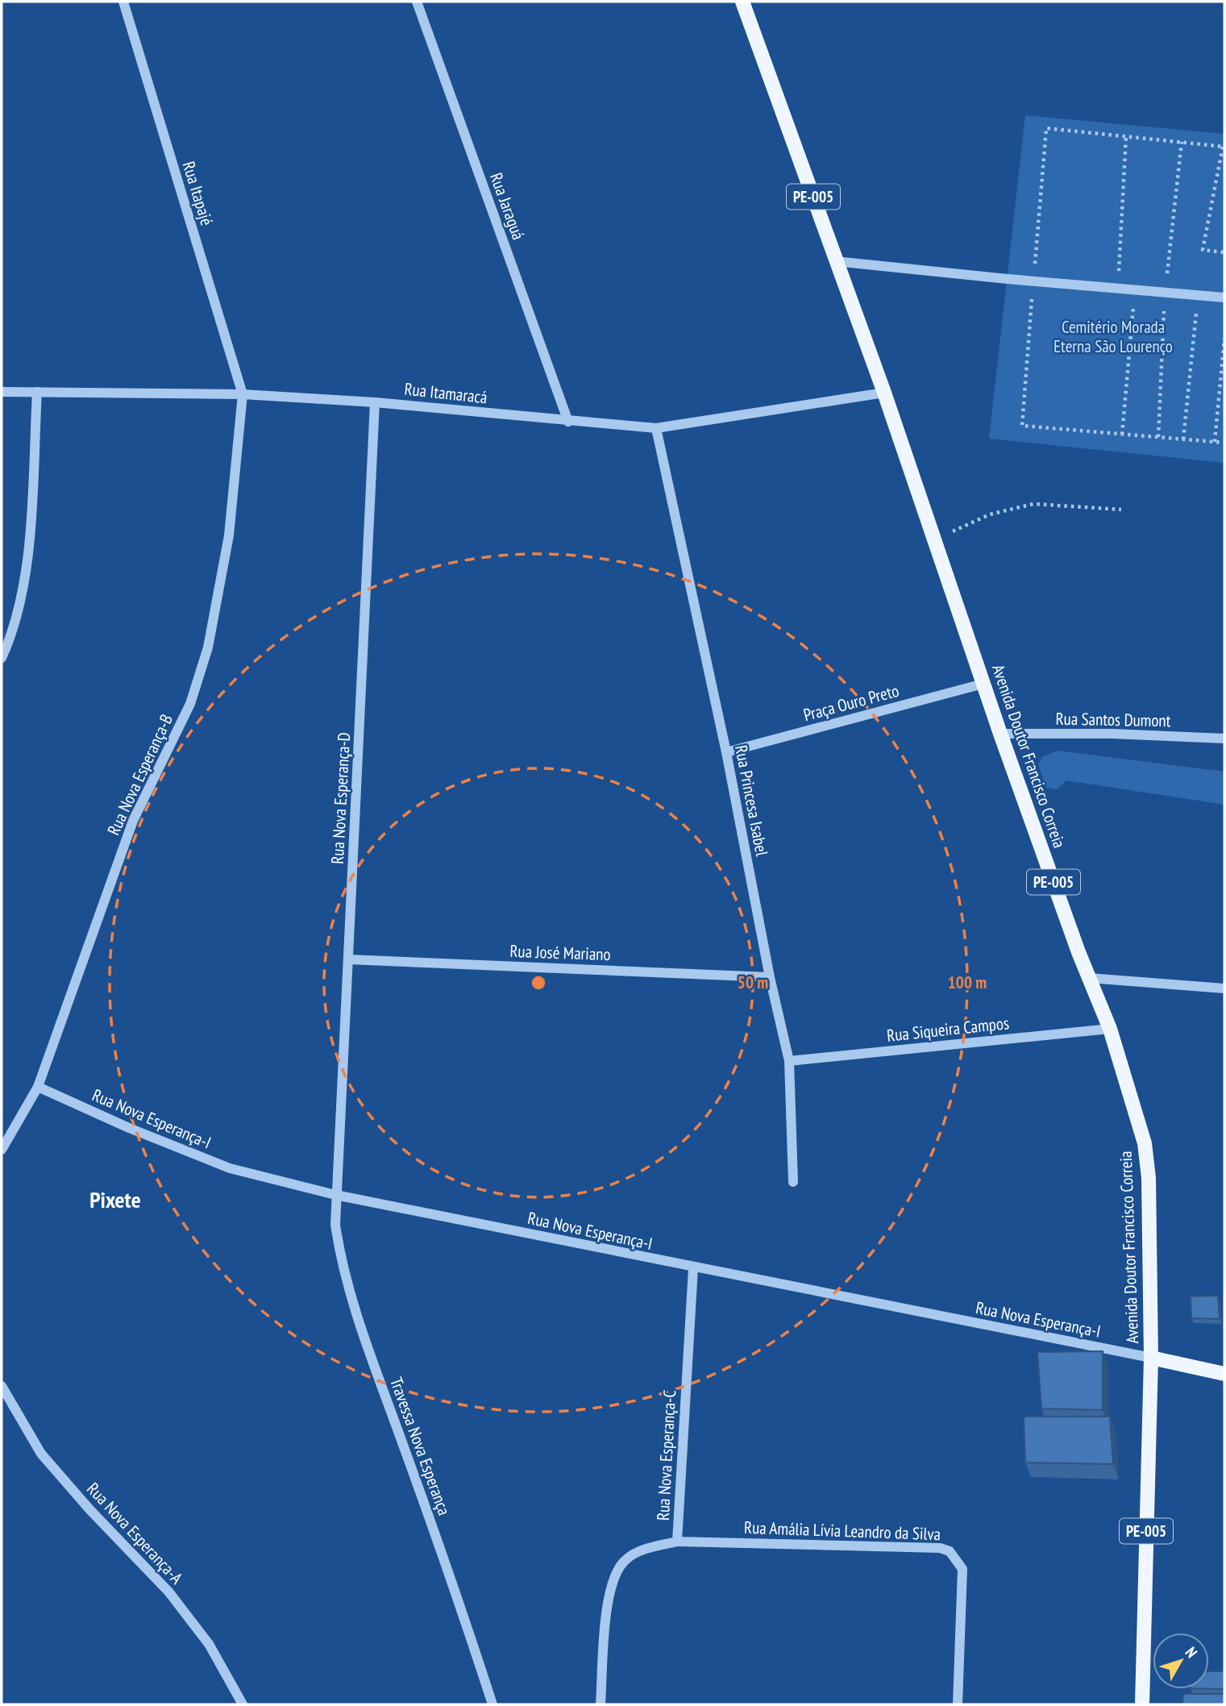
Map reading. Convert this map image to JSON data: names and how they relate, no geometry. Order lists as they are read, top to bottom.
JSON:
{
  "streets": {
    "main road": ["PE-005", "Avenida Doutor Francisco Correia"],
    "street": [
      "Rua Itapajé",
      "Rua Jaraguá",
      "Rua Itamaracá",
      "Praça Ouro Preto",
      "Rua Santos Dumont",
      "Rua Nova Esperança-B",
      "Rua Nova Esperança-D",
      "Rua Princesa Isabel",
      "Rua José Mariano",
      "Rua Siqueira Campos",
      "Rua Nova Esperança-I",
      "Travessa Nova Esperança",
      "Rua Nova Esperança-C",
      "Rua Amália Lívia Leandro da Silva",
      "Rua Nova Esperança-A"
    ]
  },
  "crossings": [
    ["Rua Itapajé", "Rua Itamaracá"],
    ["Rua Itapajé", "Rua Nova Esperança-B"],
    ["PE-005", "Rua Itamaracá"],
    ["PE-005", "Avenida Doutor Francisco Correia"],
    ["Rua Jaraguá", "Rua Itamaracá"],
    ["Rua Itamaracá", "Avenida Doutor Francisco Correia"],
    ["Rua Itamaracá", "Rua Nova Esperança-B"],
    ["Rua Itamaracá", "Rua Nova Esperança-D"],
    ["Rua Itamaracá", "Rua Princesa Isabel"],
    ["Praça Ouro Preto", "Avenida Doutor Francisco Correia"],
    ["Praça Ouro Preto", "Rua Princesa Isabel"],
    ["Rua Santos Dumont", "Avenida Doutor Francisco Correia"],
    ["Avenida Doutor Francisco Correia", "Rua Siqueira Campos"],
    ["Avenida Doutor Francisco Correia", "Rua Nova Esperança-I"],
    ["Rua Nova Esperança-B", "Rua Nova Esperança-I"],
    ["Rua Nova Esperança-D", "Rua José Mariano"],
    ["Rua Nova Esperança-D", "Rua Nova Esperança-I"],
    ["Rua Nova Esperança-D", "Travessa Nova Esperança"],
    ["Rua Princesa Isabel", "Rua José Mariano"],
    ["Rua Princesa Isabel", "Rua Siqueira Campos"],
    ["Rua Nova Esperança-I", "Travessa Nova Esperança"],
    ["Rua Nova Esperança-I", "Rua Nova Esperança-C"],
    ["Rua Nova Esperança-C", "Rua Amália Lívia Leandro da Silva"]
  ],
  "districts": ["Pixete"],
  "parks": ["Cemitério Morada Eterna São Lourenço"],
  "north": "top right",
  "rings": ["50 m", "100 m"]
}
